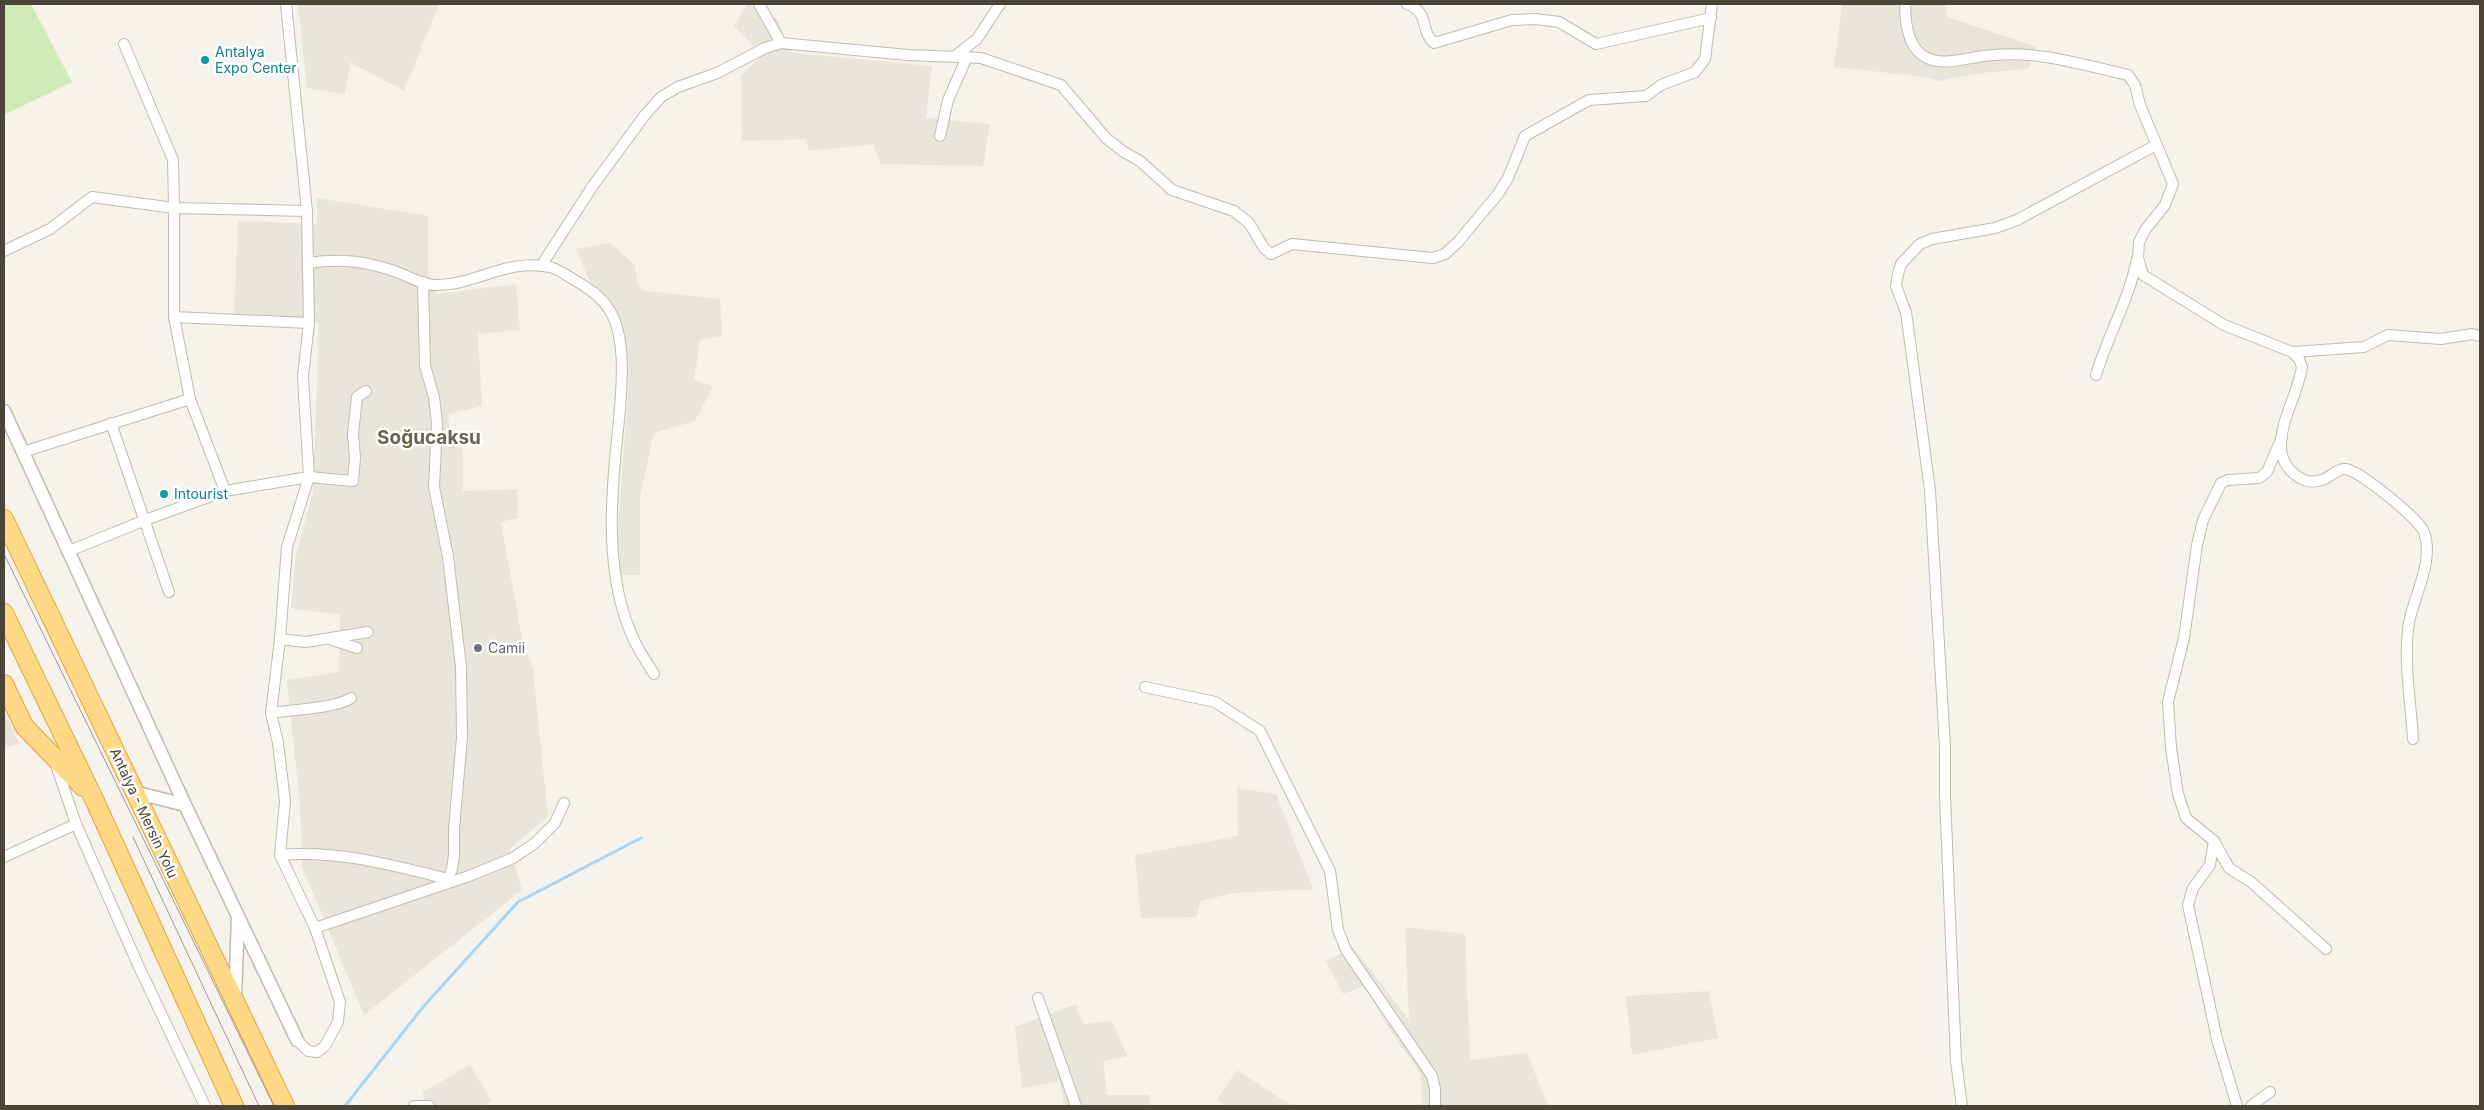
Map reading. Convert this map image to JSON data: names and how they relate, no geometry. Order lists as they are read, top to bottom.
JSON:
{
  "streets": {
    "highway": ["Antalya - Mersin Yolu"]
  },
  "districts": ["Soğucaksu"],
  "places": ["Antalya Expo Center", "Intourist", "Camii"]
}
